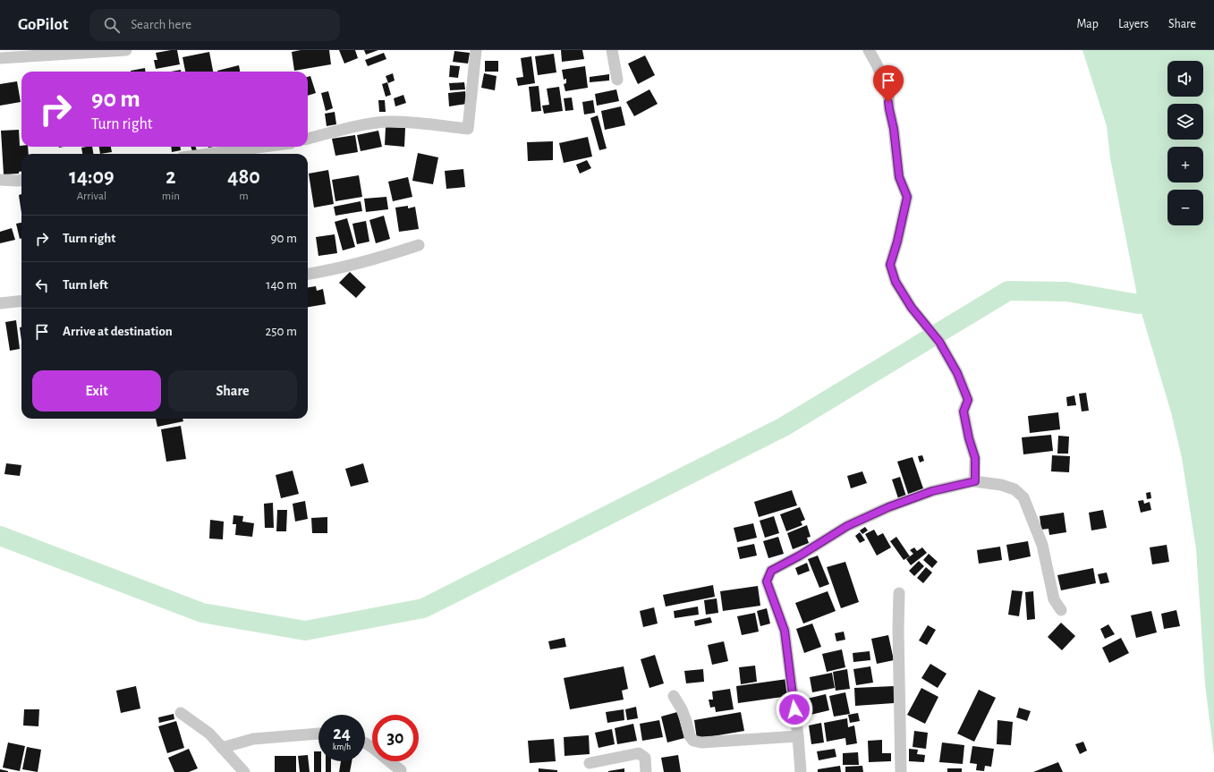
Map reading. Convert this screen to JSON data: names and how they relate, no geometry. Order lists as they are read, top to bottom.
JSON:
{
  "page": {
    "header": "GoPilot",
    "search": "Search here",
    "nav": ["Map", "Layers", "Share"],
    "map_buttons": ["+", "−"],
    "turn": ["90 m", "Turn right"],
    "eta": [
      "14:09",
      "Arrival",
      "2",
      "min",
      "480",
      "m"
    ],
    "list": [
      {
        "name": "Turn right",
        "value": "90 m"
      },
      {
        "name": "Turn left",
        "value": "140 m"
      },
      {
        "name": "Arrive at destination",
        "value": "250 m"
      }
    ],
    "buttons": ["Exit", "Share"],
    "speed": "24 km/h",
    "limit": "30"
  }
}
